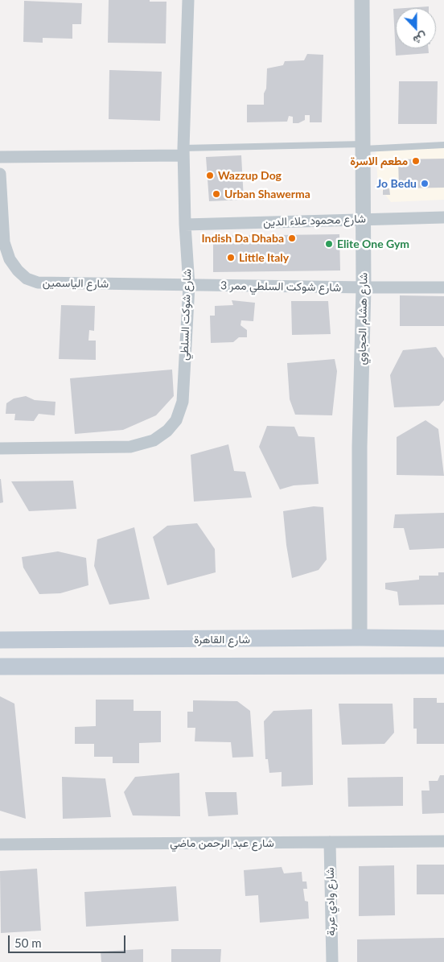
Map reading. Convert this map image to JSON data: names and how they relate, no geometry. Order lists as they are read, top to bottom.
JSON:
{
  "streets": {
    "main road": ["شارع القاهرة"],
    "street": [
      "شارع محمود علاء الدين",
      "شارع الياسمين",
      "شارع شوكت السلطي ممر 3",
      "شارع شوكت السلطي",
      "شارع هشام الحجاوي",
      "شارع عبد الرحمن ماضي",
      "شارع وادي عربة"
    ]
  },
  "crossings": [
    ["شارع محمود علاء الدين", "شارع شوكت السلطي"],
    ["شارع محمود علاء الدين", "شارع هشام الحجاوي"],
    ["شارع الياسمين", "شارع شوكت السلطي ممر 3"],
    ["شارع الياسمين", "شارع شوكت السلطي"],
    ["شارع شوكت السلطي ممر 3", "شارع شوكت السلطي"],
    ["شارع شوكت السلطي ممر 3", "شارع هشام الحجاوي"],
    ["شارع هشام الحجاوي", "شارع القاهرة"],
    ["شارع عبد الرحمن ماضي", "شارع وادي عربة"]
  ],
  "places": [
    "مطعم الاسرة",
    "Wazzup Dog",
    "Jo Bedu",
    "Urban Shawerma",
    "Indish Da Dhaba",
    "Elite One Gym",
    "Little Italy"
  ],
  "scale_bar": "50 m",
  "north": "bottom"
}
